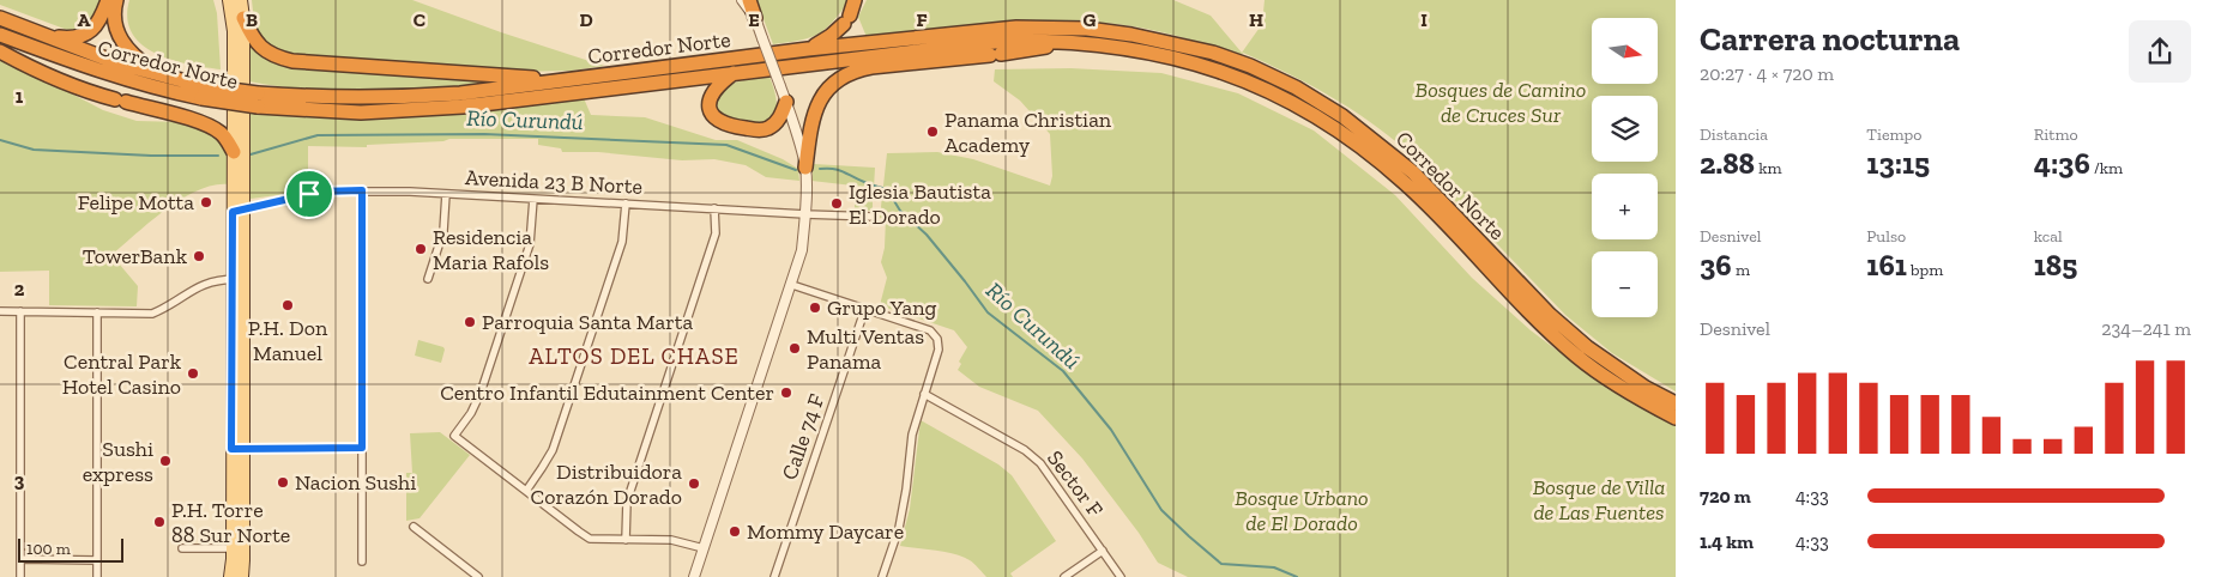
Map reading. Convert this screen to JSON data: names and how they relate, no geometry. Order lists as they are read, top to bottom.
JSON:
{
  "streets": {
    "highway": ["Corredor Norte"],
    "street": ["Avenida 23 B Norte", "Calle 74 F", "Sector F"]
  },
  "districts": ["ALTOS DEL CHASE"],
  "water": ["Río Curundú"],
  "parks": ["Bosques de Camino de Cruces Sur", "Bosque de Villa de Las Fuentes", "Bosque Urbano de El Dorado"],
  "places": [
    "Panama Christian Academy",
    "Felipe Motta",
    "Iglesia Bautista El Dorado",
    "Residencia Maria Rafols",
    "TowerBank",
    "P.H. Don Manuel",
    "Grupo Yang",
    "Parroquia Santa Marta",
    "Multi Ventas Panama",
    "Central Park Hotel Casino",
    "Centro Infantil Edutainment Center",
    "Sushi express",
    "Nacion Sushi",
    "Distribuidora Corazón Dorado",
    "P.H. Torre 88 Sur Norte",
    "Mommy Daycare"
  ],
  "scale_bar": "100 m",
  "north": "right",
  "page": {
    "heading": ["Carrera nocturna", "20:27 · 4 × 720 m"],
    "map_buttons": ["+", "−"],
    "stats": [
      ["Distancia", "2.88 km"],
      ["Tiempo", "13:15"],
      ["Ritmo", "4:36 /km"],
      ["Desnivel", "36 m"],
      ["Pulso", "161 bpm"],
      ["kcal", "185"]
    ],
    "chart": ["Desnivel", "234–241 m"],
    "list": [
      {
        "name": "720 m",
        "note": "4:33"
      },
      {
        "name": "1.4 km",
        "note": "4:33"
      }
    ],
    "scale": "100 m"
  },
  "grid": {
    "columns": [
      "A",
      "B",
      "C",
      "D",
      "E",
      "F",
      "G",
      "H",
      "I"
    ],
    "rows": ["1", "2", "3"]
  }
}
